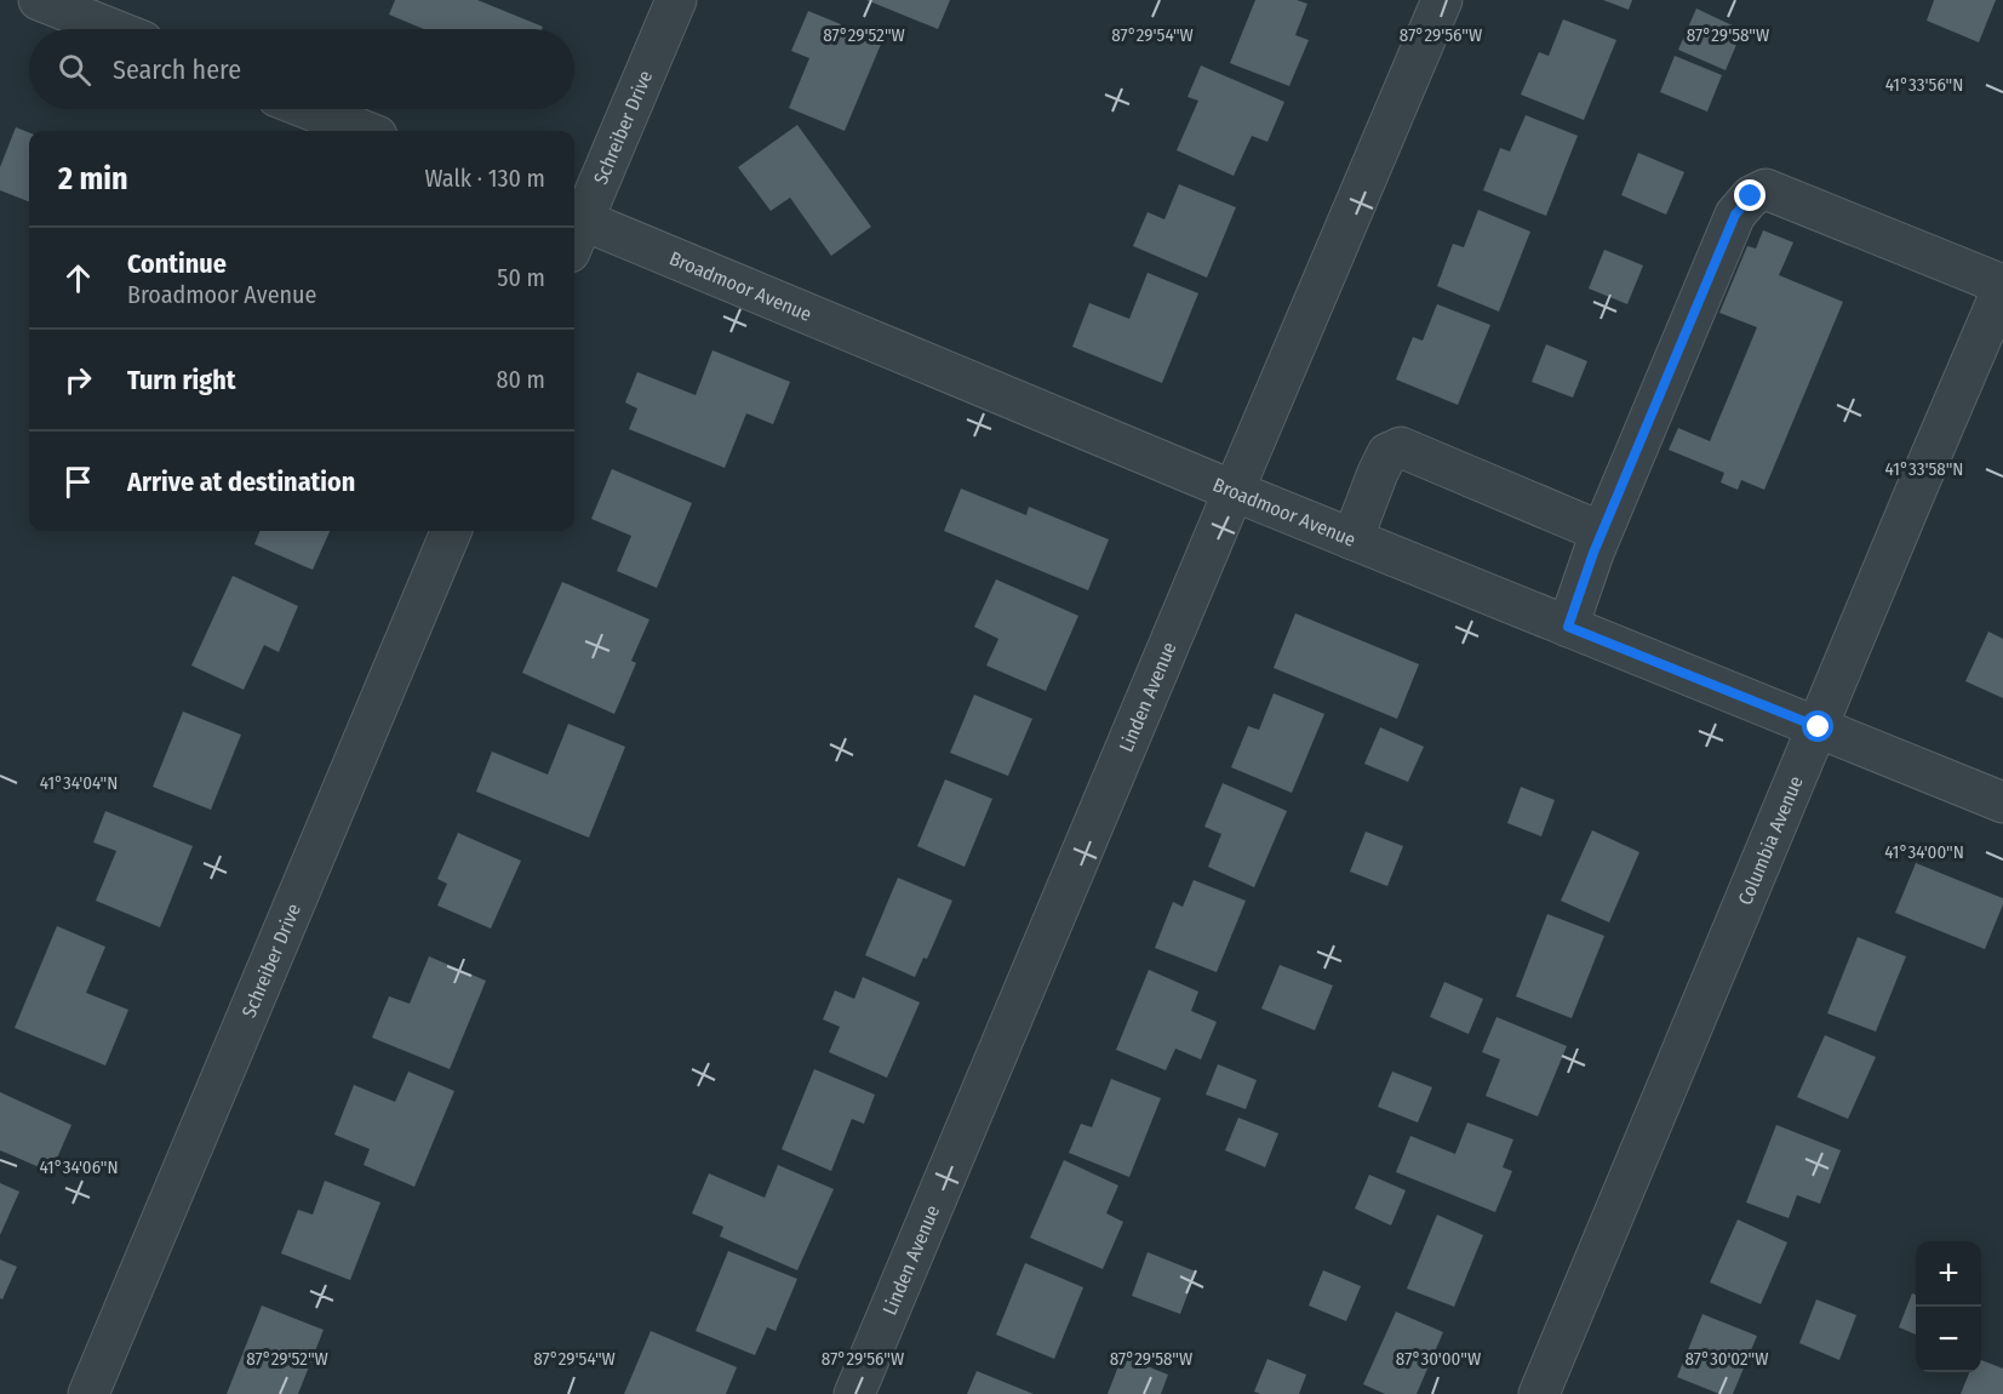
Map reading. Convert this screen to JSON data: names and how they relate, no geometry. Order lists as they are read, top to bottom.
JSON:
{
  "streets": {
    "street": [
      "Schreiber Drive",
      "Broadmoor Avenue",
      "Linden Avenue",
      "Columbia Avenue"
    ]
  },
  "crossings": [
    ["Broadmoor Avenue", "Linden Avenue"],
    ["Broadmoor Avenue", "Columbia Avenue"]
  ],
  "page": {
    "search": "Search here",
    "heading": ["2 min", "Walk · 130 m"],
    "list": [
      ["Continue", "Broadmoor Avenue", "50 m"],
      ["Turn right", "80 m"],
      "Arrive at destination"
    ],
    "map_buttons": ["+", "−"]
  },
  "coordinates": [
    "87°29'54\"W",
    "87°29'56\"W",
    "87°29'52\"W",
    "87°29'58\"W",
    "41°33'56\"N",
    "41°33'58\"N",
    "41°34'04\"N",
    "41°34'00\"N",
    "41°34'06\"N",
    "87°30'00\"W",
    "87°30'02\"W"
  ]
}
